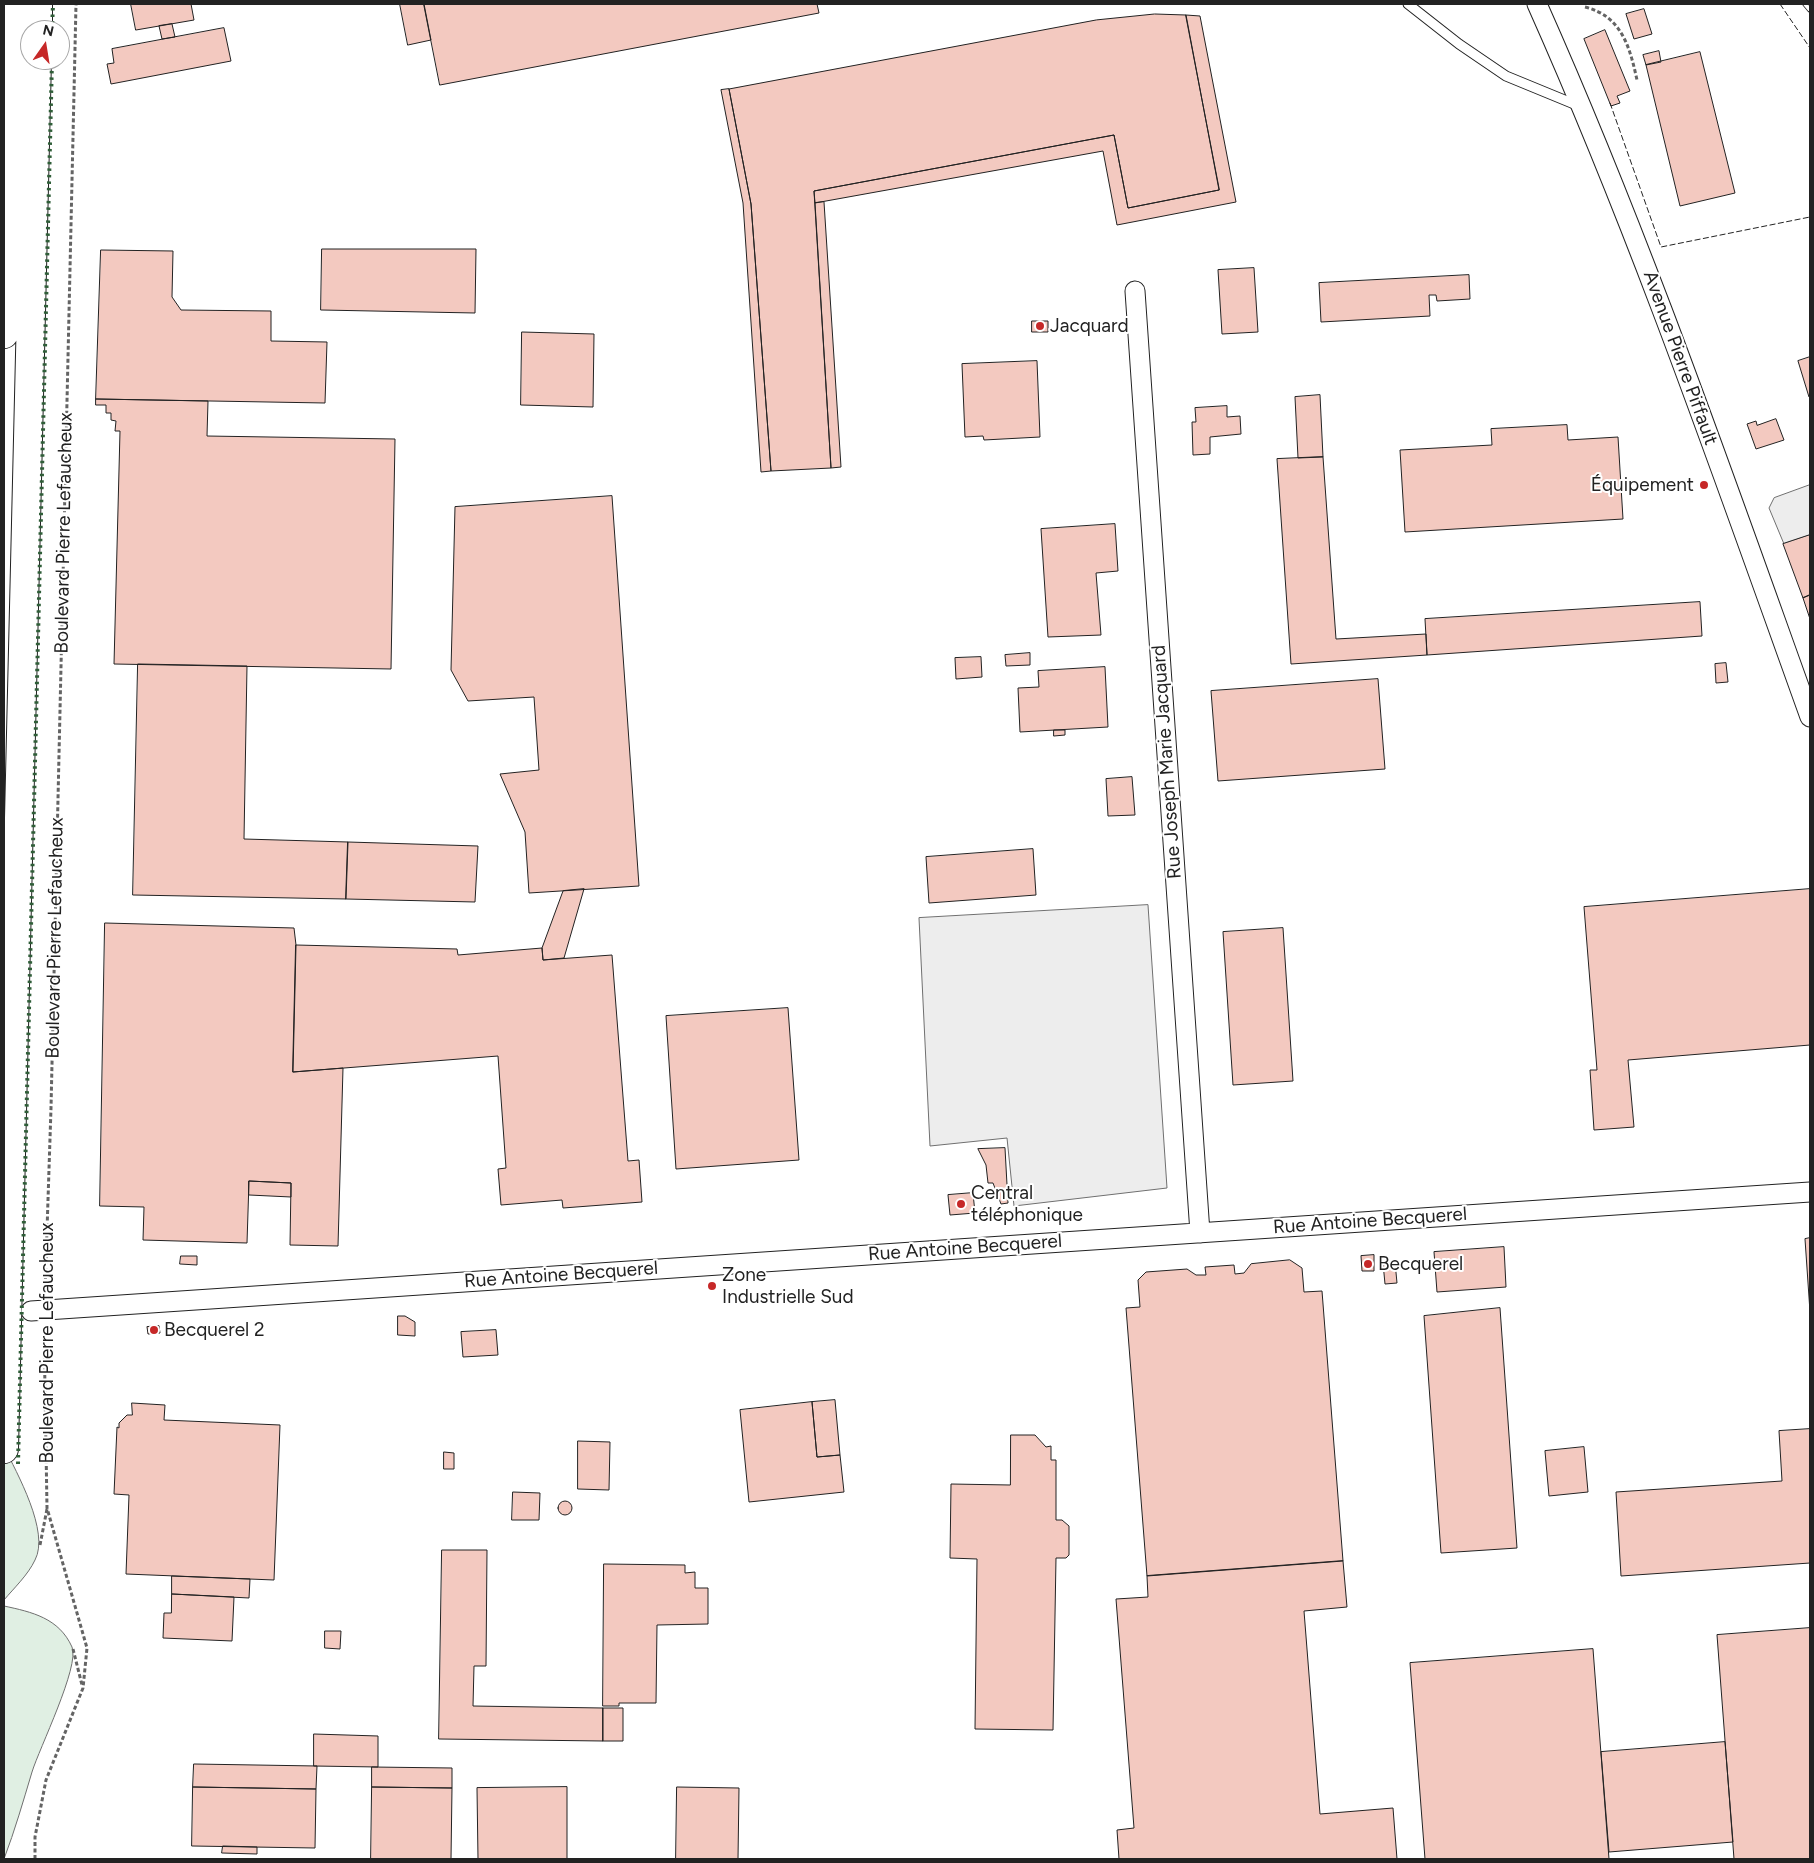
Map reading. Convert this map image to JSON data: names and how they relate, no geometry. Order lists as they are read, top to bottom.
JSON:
{
  "streets": {
    "main road": ["Boulevard Pierre Lefaucheux"],
    "street": ["Avenue Pierre Piffault", "Rue Joseph Marie Jacquard", "Rue Antoine Becquerel"]
  },
  "crossings": [
    ["Boulevard Pierre Lefaucheux", "Rue Antoine Becquerel"],
    ["Rue Joseph Marie Jacquard", "Rue Antoine Becquerel"]
  ],
  "places": [
    "Jacquard",
    "Équipement",
    "Central téléphonique",
    "Becquerel",
    "Zone Industrielle Sud",
    "Becquerel 2"
  ],
  "north": "top"
}
